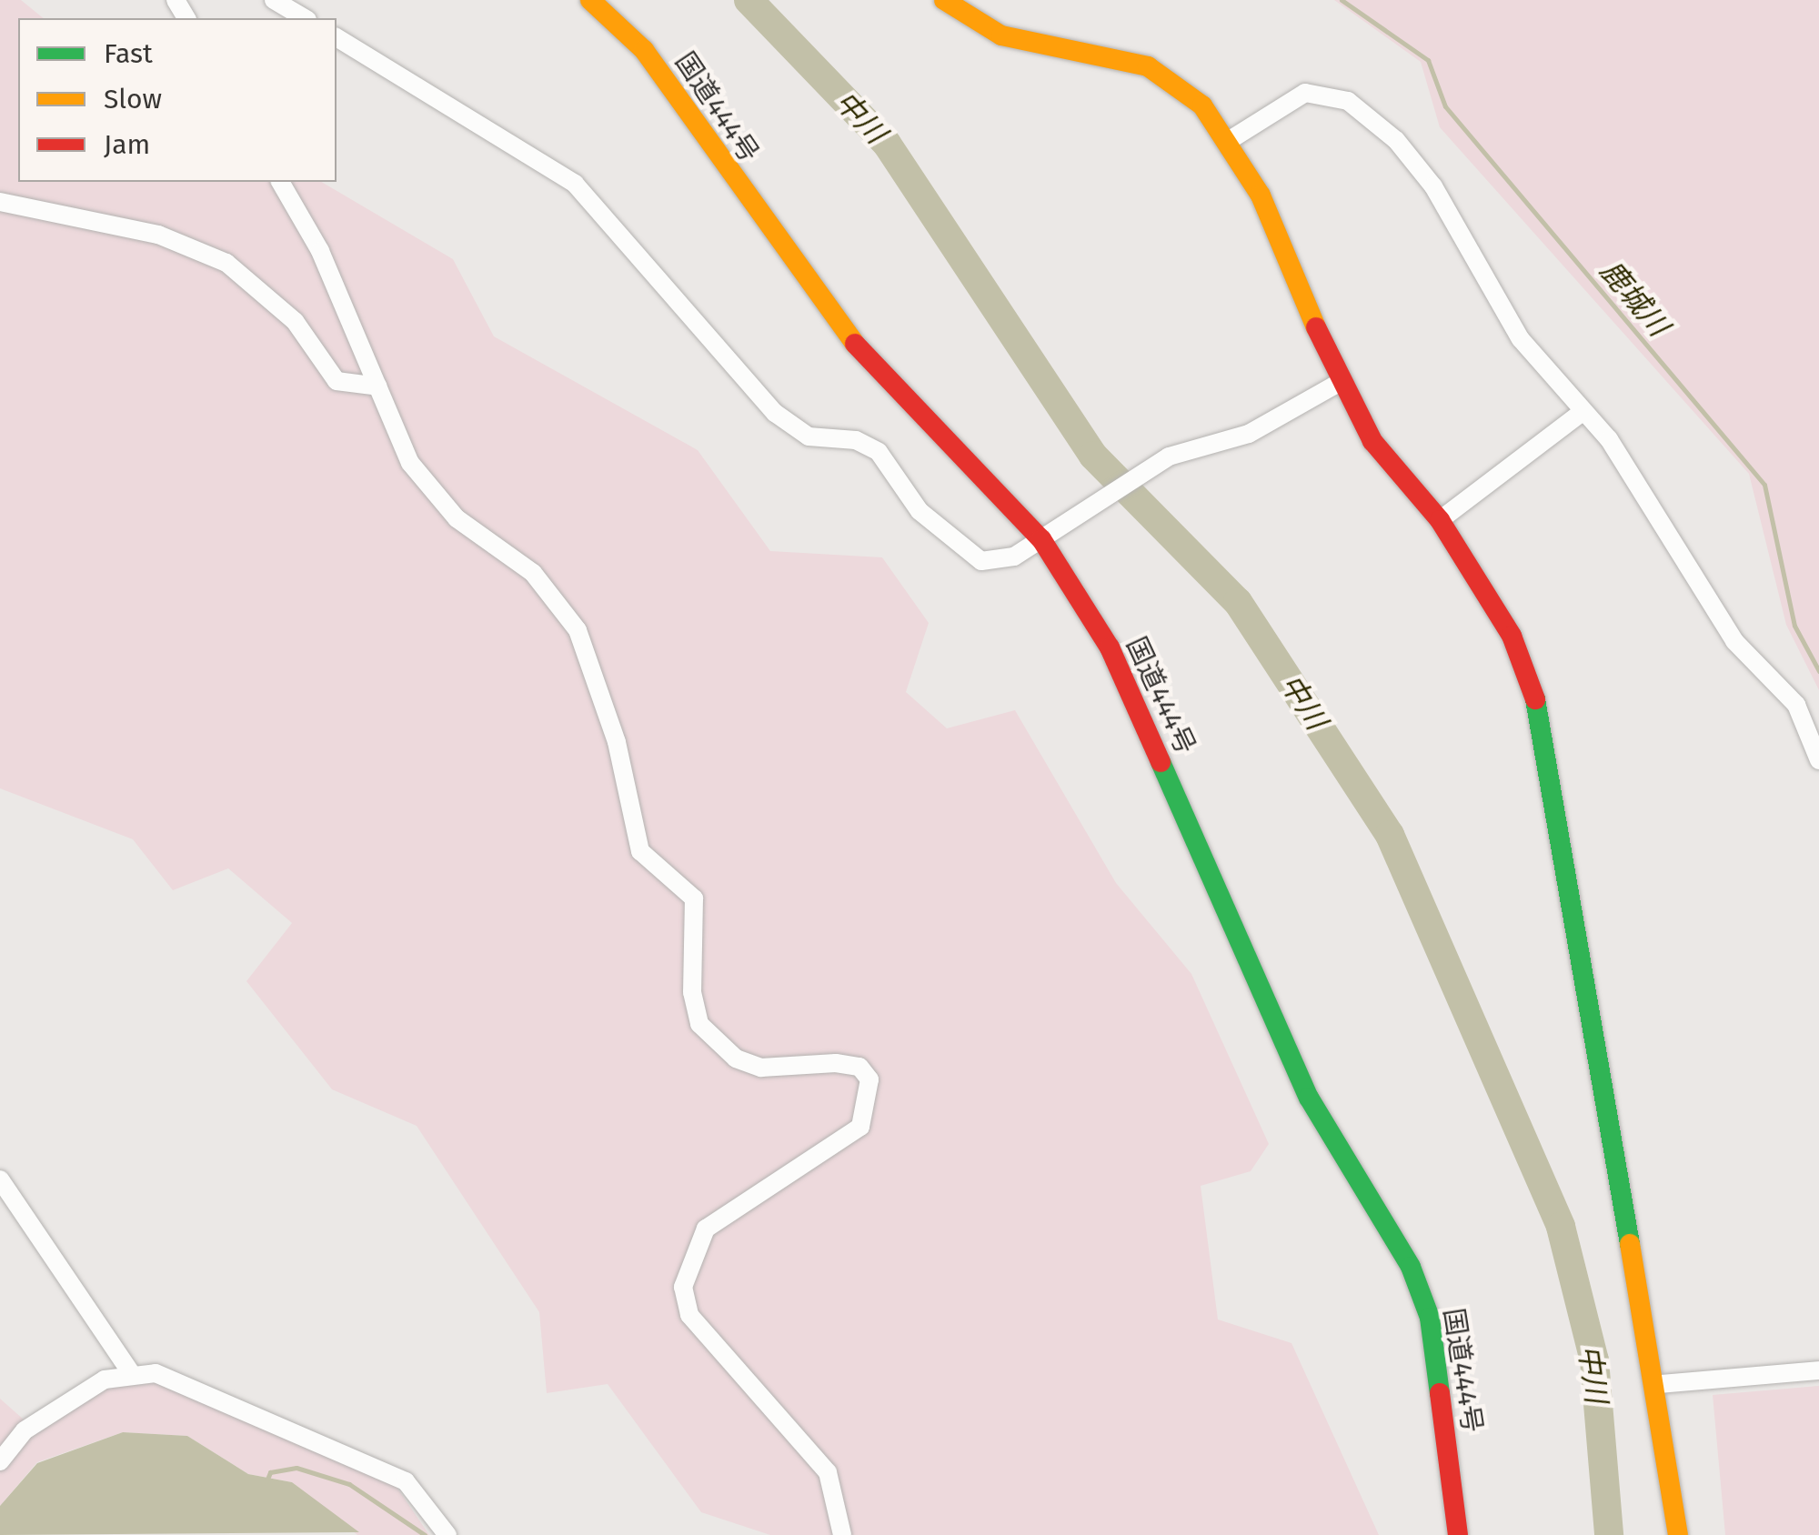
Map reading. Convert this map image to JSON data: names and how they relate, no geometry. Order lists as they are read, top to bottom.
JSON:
{
  "streets": {
    "main road": ["国道444号"]
  },
  "water": ["中川", "鹿城川"],
  "legend": ["Fast", "Slow", "Jam"]
}
